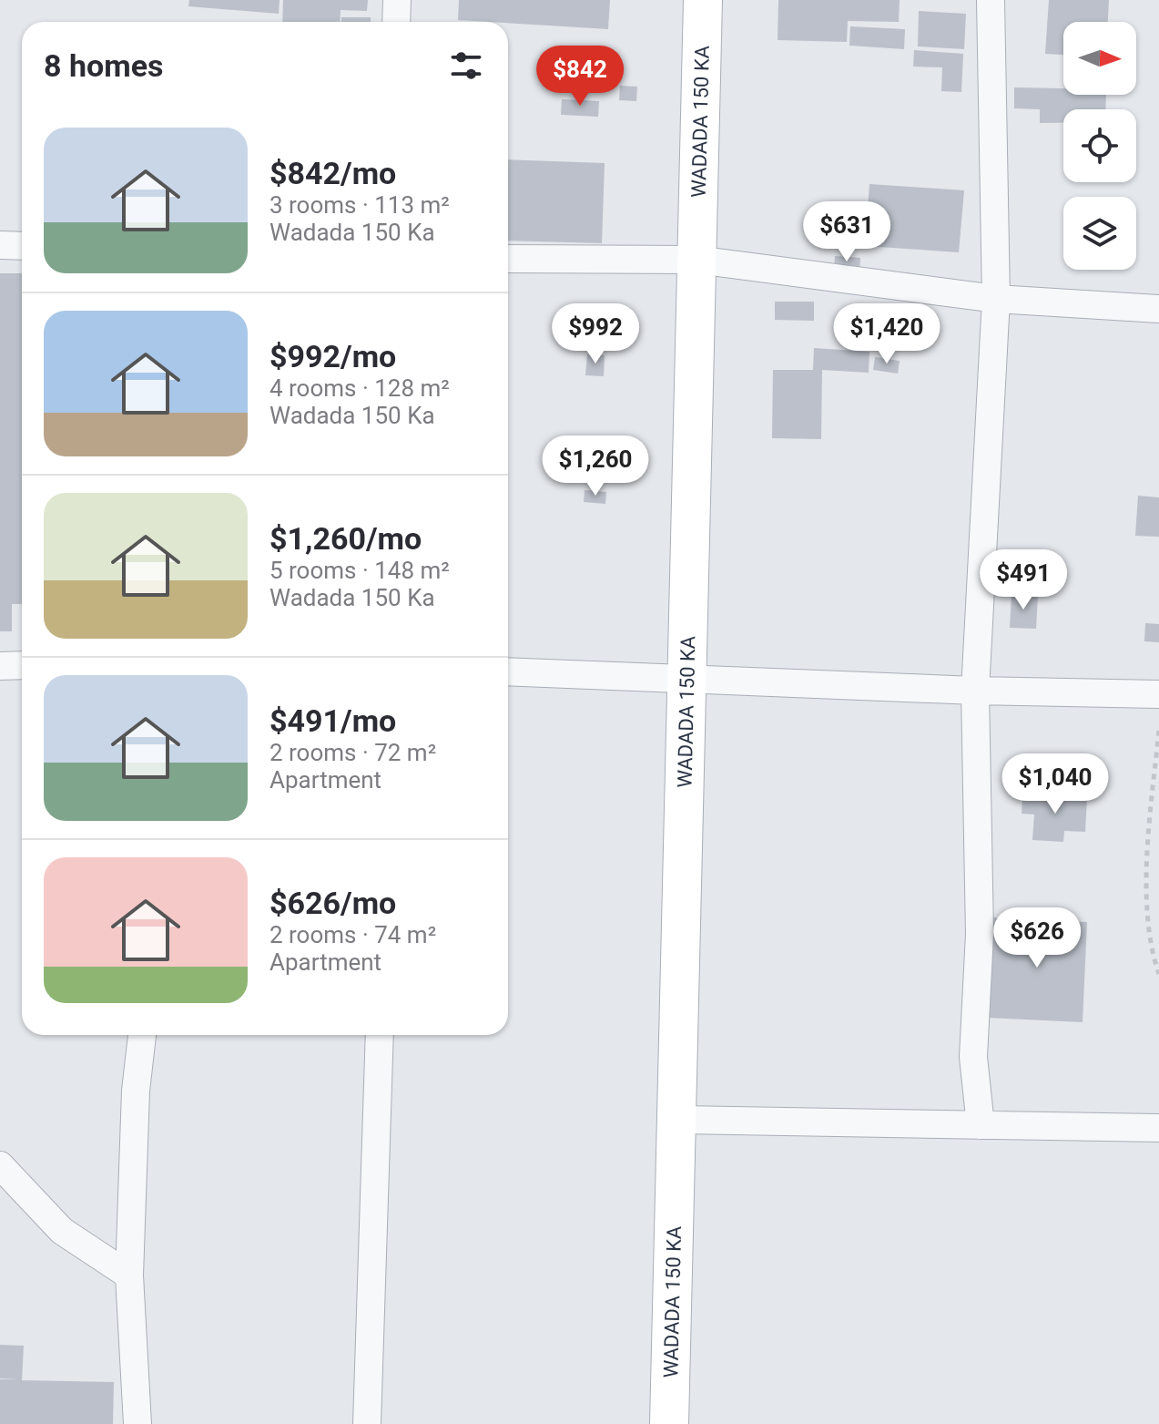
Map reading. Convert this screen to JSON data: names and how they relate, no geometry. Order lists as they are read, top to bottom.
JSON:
{
  "streets": {
    "street": ["WADADA 150 KA"]
  },
  "north": "right",
  "page": {
    "heading": "8 homes",
    "price": [
      "$842",
      "$631",
      "$992",
      "$1,420",
      "$1,260",
      "$491",
      "$1,040",
      "$626"
    ],
    "list": [
      {
        "name": "$842/mo",
        "note": "3 rooms · 113 m² · Wadada 150 Ka"
      },
      {
        "name": "$992/mo",
        "note": "4 rooms · 128 m² · Wadada 150 Ka"
      },
      {
        "name": "$1,260/mo",
        "note": "5 rooms · 148 m² · Wadada 150 Ka"
      },
      {
        "name": "$491/mo",
        "note": "2 rooms · 72 m² · Apartment"
      },
      {
        "name": "$626/mo",
        "note": "2 rooms · 74 m² · Apartment"
      }
    ]
  }
}
